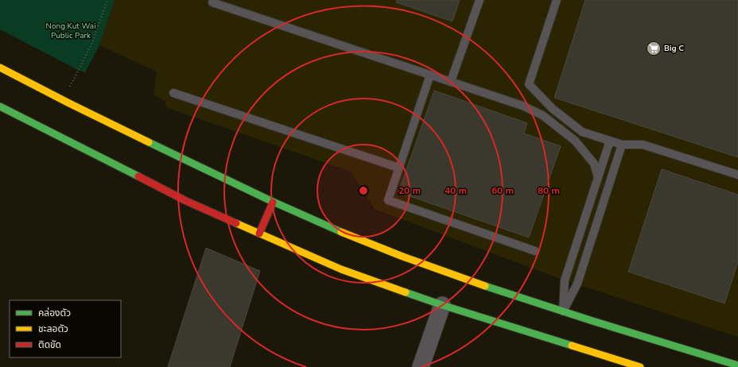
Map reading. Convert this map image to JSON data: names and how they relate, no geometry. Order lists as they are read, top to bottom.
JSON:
{
  "parks": ["Nong Kut Wai Public Park"],
  "places": {
    "supermarket": ["Big C"]
  },
  "legend": ["คล่องตัว", "ชะลอตัว", "ติดขัด"],
  "rings": [
    "20 m",
    "40 m",
    "60 m",
    "80 m"
  ]
}
